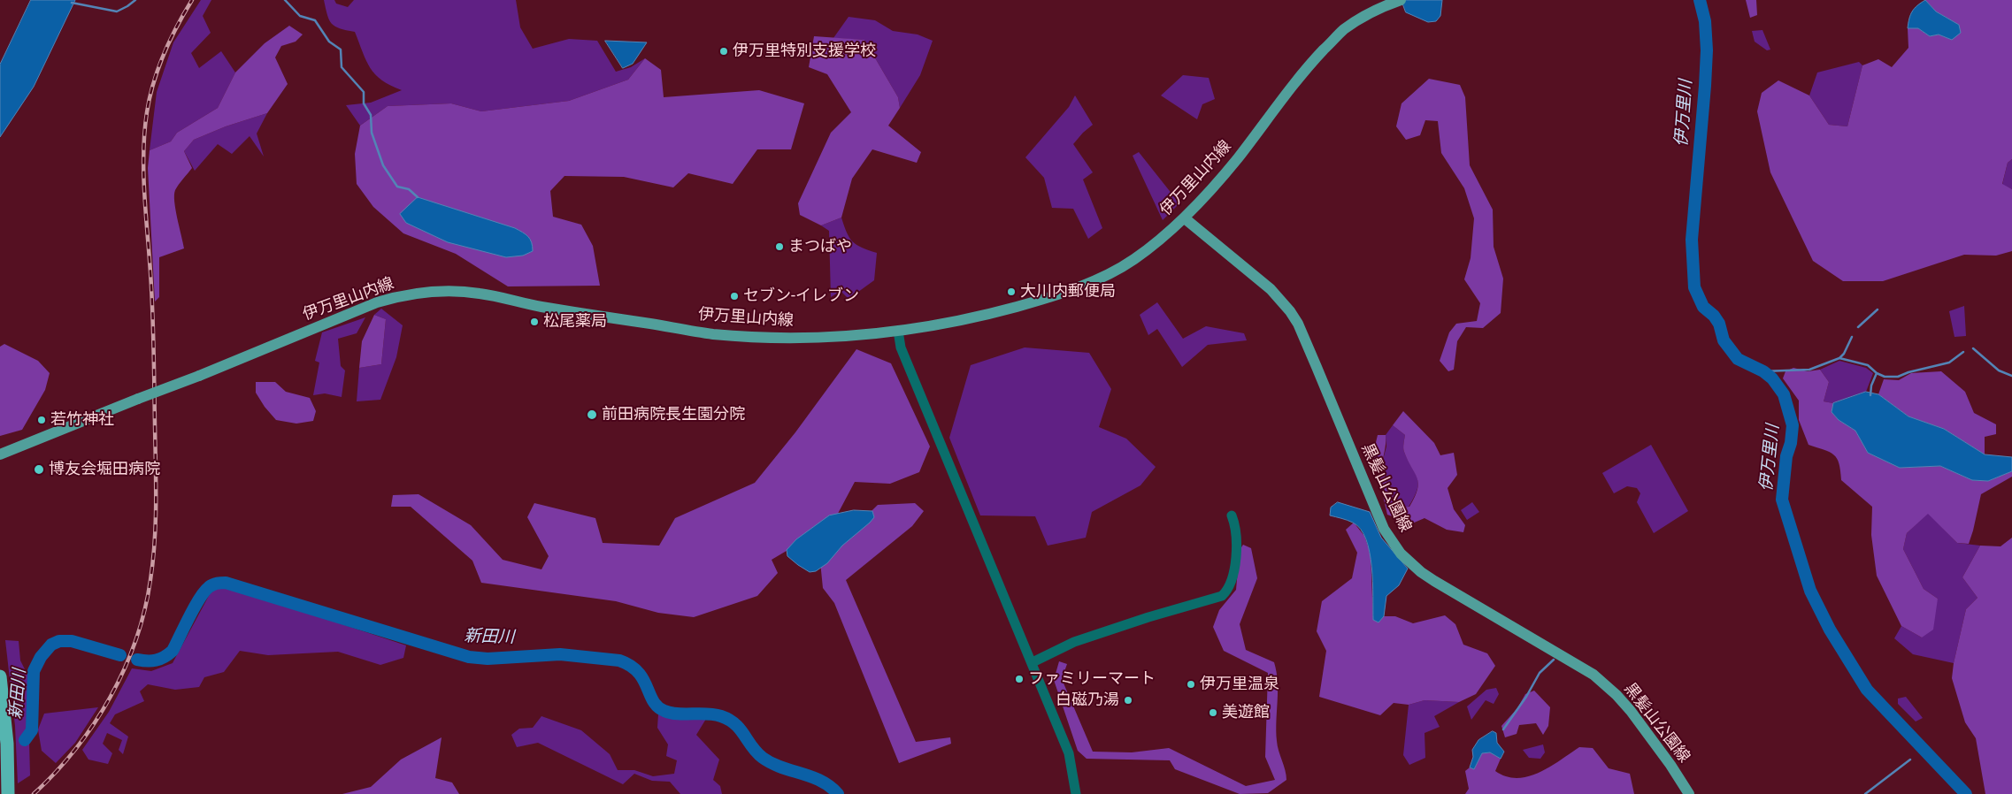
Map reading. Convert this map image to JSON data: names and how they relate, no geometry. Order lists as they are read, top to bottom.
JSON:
{
  "streets": {
    "main road": ["伊万里山内線", "黒髪山公園線"]
  },
  "crossings": [
    ["伊万里山内線", "黒髪山公園線"]
  ],
  "water": ["伊万里川", "新田川"],
  "places": [
    "伊万里特別支援学校",
    "まつばや",
    "大川内郵便局",
    "セブン-イレブン",
    "松尾薬局",
    "前田病院長生園分院",
    "若竹神社",
    "博友会堀田病院",
    "ファミリーマート",
    "伊万里温泉",
    "白磁乃湯",
    "美遊館"
  ]
}
